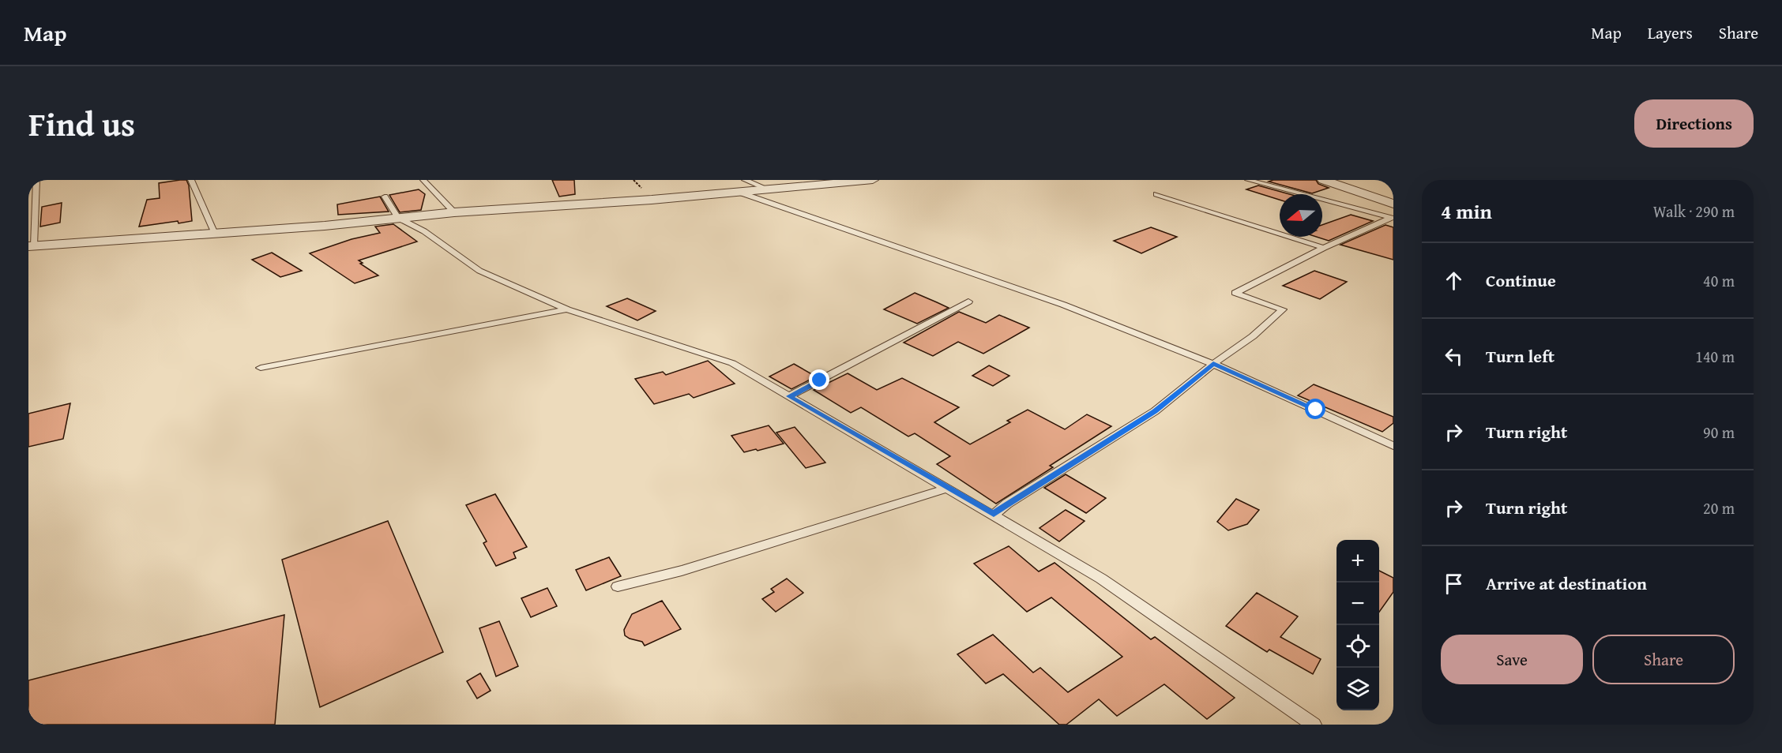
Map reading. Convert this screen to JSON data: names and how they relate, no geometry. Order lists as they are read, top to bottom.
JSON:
{
  "north": "left",
  "page": {
    "header": "Map",
    "nav": ["Map", "Layers", "Share"],
    "title": "Find us",
    "buttons": [
      "Directions",
      ["Save", "Share"]
    ],
    "heading": ["4 min", "Walk · 290 m"],
    "list": [
      ["Continue", "40 m"],
      ["Turn left", "140 m"],
      ["Turn right", "90 m"],
      ["Turn right", "20 m"],
      "Arrive at destination"
    ],
    "map_buttons": ["+", "−"]
  }
}
